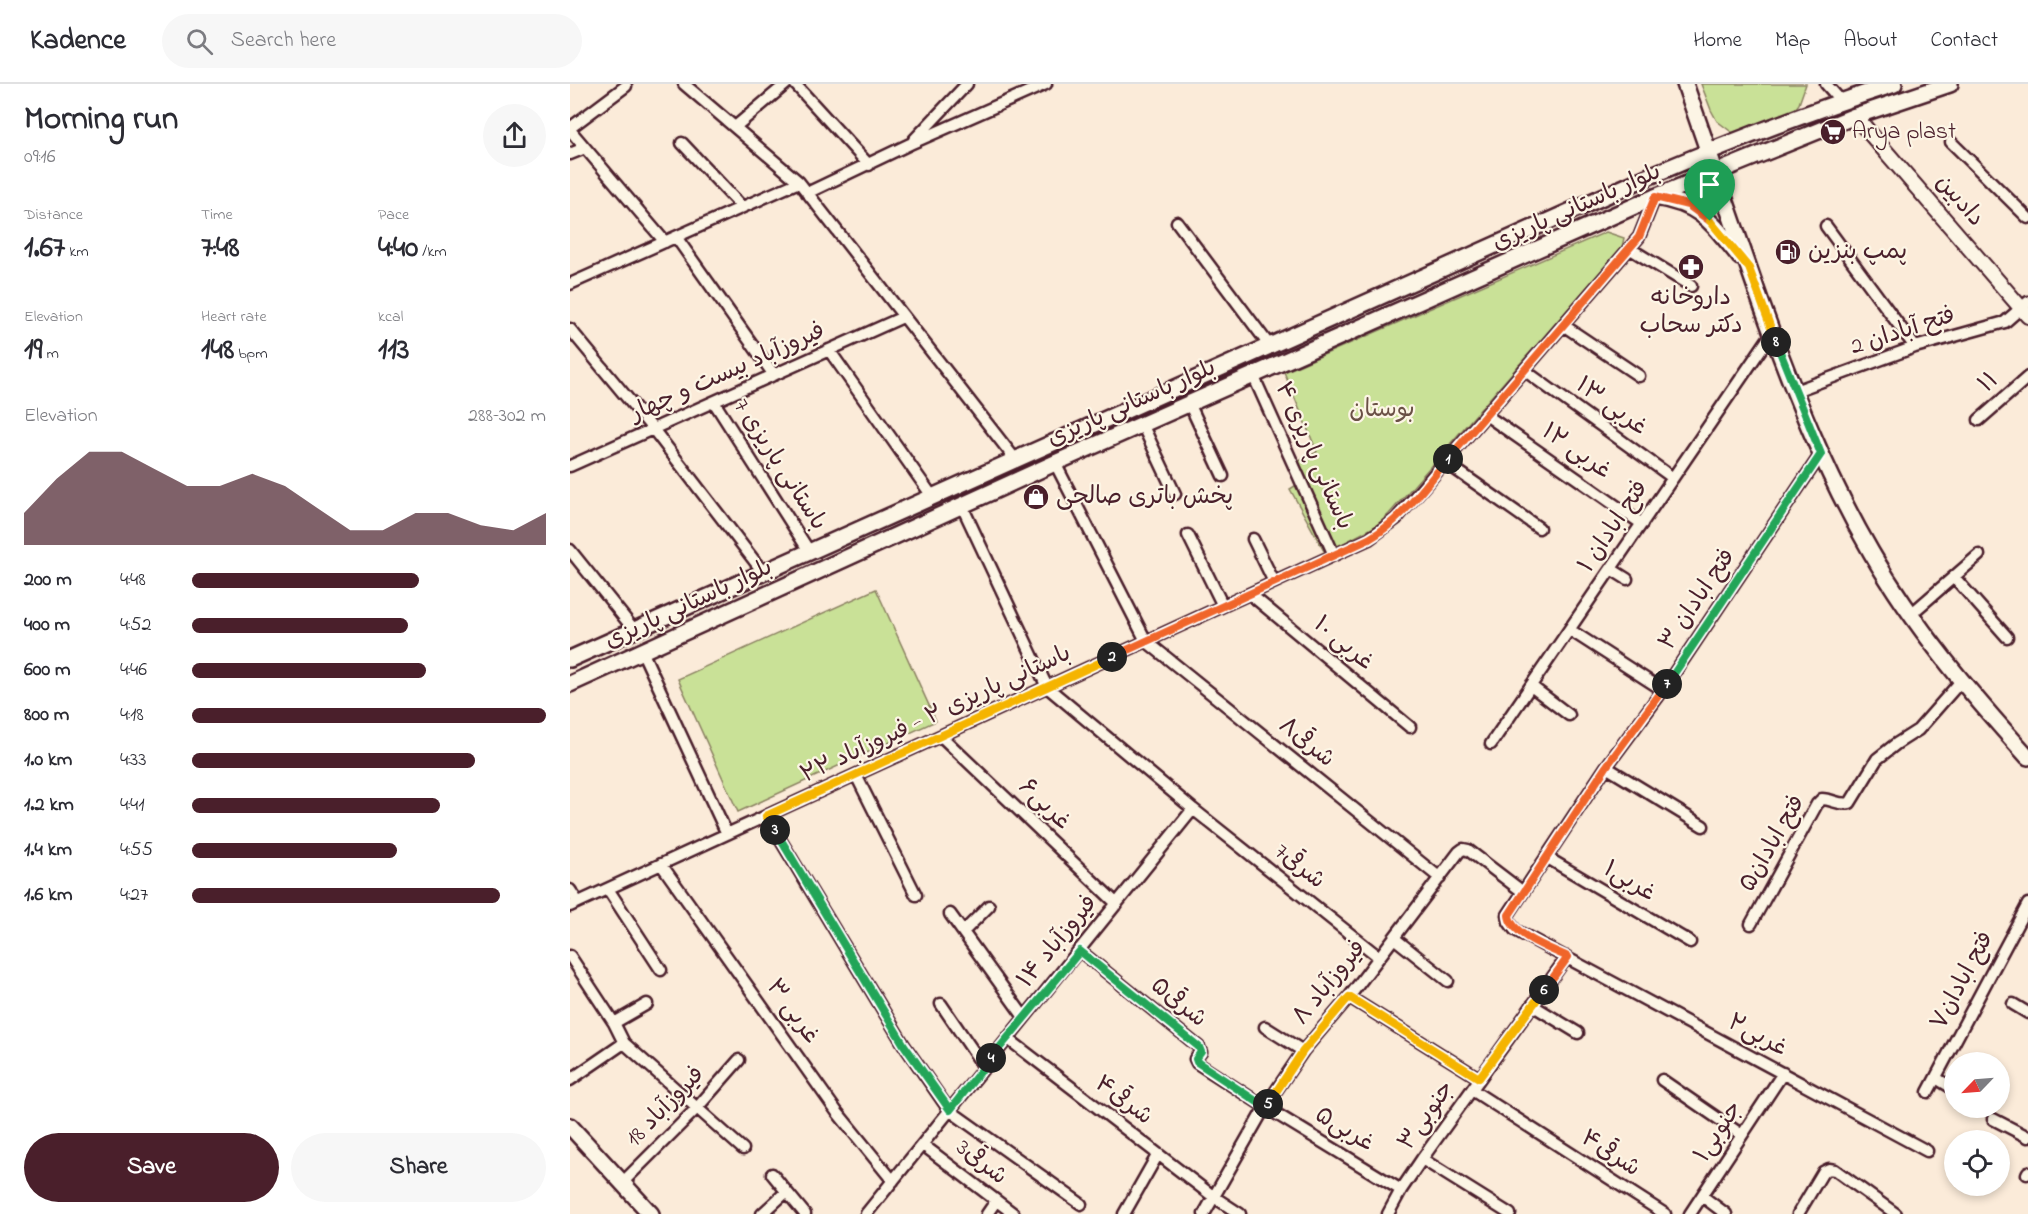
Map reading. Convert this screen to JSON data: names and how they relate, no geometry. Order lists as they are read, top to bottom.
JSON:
{
  "streets": {
    "main road": ["بلوار باستانی پاریزی"],
    "street": [
      "دادبین",
      "فتح آبادان 2",
      "فیروزآباد بیست و چهار",
      "۱۱",
      "غربی ۱۳",
      "غربی ۱۲",
      "باستانی پاریزی ۴",
      "باستانی پاریزی 7",
      "فتح ابادان ۱",
      "فتح ابادان ۳",
      "غربی ۱۰",
      "باستانی پاریزی ۲ - فیروزآباد ۲۲",
      "شرقی۸",
      "غربی۶",
      "فتح ابادان۵",
      "شرقی7",
      "غربی۱",
      "فیروزآباد ۱۴",
      "فتح ابادان۷",
      "فیروزآباد ۸",
      "شرقی۵",
      "غربی ۳",
      "غربی۲",
      "شرقی۴",
      "فیروزآباد 18",
      "جنوبی۳",
      "غربی۵",
      "جنوبی۱",
      "شرقی3"
    ]
  },
  "crossings": [
    ["دادبین", "بلوار باستانی پاریزی"],
    ["دادبین", "فتح آبادان 2"],
    ["بلوار باستانی پاریزی", "باستانی پاریزی ۴"],
    ["بلوار باستانی پاریزی", "باستانی پاریزی 7"],
    ["بلوار باستانی پاریزی", "باستانی پاریزی ۲ - فیروزآباد ۲۲"],
    ["فیروزآباد بیست و چهار", "باستانی پاریزی 7"],
    ["غربی ۱۳", "فتح ابادان ۱"],
    ["غربی ۱۳", "باستانی پاریزی ۲ - فیروزآباد ۲۲"],
    ["غربی ۱۲", "فتح ابادان ۱"],
    ["غربی ۱۲", "باستانی پاریزی ۲ - فیروزآباد ۲۲"],
    ["باستانی پاریزی ۴", "باستانی پاریزی ۲ - فیروزآباد ۲۲"],
    ["فتح ابادان ۳", "غربی۱"],
    ["فتح ابادان ۳", "فیروزآباد ۸"],
    ["فتح ابادان ۳", "غربی۲"],
    ["فتح ابادان ۳", "جنوبی۳"],
    ["غربی ۱۰", "باستانی پاریزی ۲ - فیروزآباد ۲۲"],
    ["باستانی پاریزی ۲ - فیروزآباد ۲۲", "شرقی۸"],
    ["باستانی پاریزی ۲ - فیروزآباد ۲۲", "غربی۶"],
    ["باستانی پاریزی ۲ - فیروزآباد ۲۲", "شرقی7"],
    ["باستانی پاریزی ۲ - فیروزآباد ۲۲", "غربی ۳"],
    ["شرقی۸", "فیروزآباد ۸"],
    ["غربی۶", "فیروزآباد ۱۴"],
    ["شرقی7", "فیروزآباد ۱۴"],
    ["شرقی7", "فیروزآباد ۸"],
    ["فیروزآباد ۱۴", "شرقی۵"],
    ["فیروزآباد ۱۴", "غربی ۳"],
    ["فیروزآباد ۱۴", "شرقی۴"],
    ["فیروزآباد ۱۴", "شرقی3"],
    ["فیروزآباد ۸", "شرقی۵"],
    ["فیروزآباد ۸", "شرقی۴"],
    ["فیروزآباد ۸", "غربی۵"],
    ["شرقی۵", "غربی۵"],
    ["غربی۲", "جنوبی۳"],
    ["غربی۲", "جنوبی۱"],
    ["شرقی۴", "جنوبی۳"],
    ["جنوبی۳", "غربی۵"]
  ],
  "parks": ["بوستان"],
  "places": {
    "supermarket": ["Arya plast"],
    "fuel station": ["پمپ بنزین"],
    "pharmacy": ["داروخانه دکتر سحاب"],
    "shop": ["پخش باتری صالحی"]
  },
  "north": "bottom left",
  "page": {
    "header": "Kadence",
    "search": "Search here",
    "nav": [
      "Home",
      "Map",
      "About",
      "Contact"
    ],
    "heading": ["Morning run", "09:16"],
    "stats": [
      ["Distance", "1.67 km"],
      ["Time", "7:48"],
      ["Pace", "4:40 /km"],
      ["Elevation", "19 m"],
      ["Heart rate", "148 bpm"],
      ["kcal", "113"]
    ],
    "pins": [
      "8",
      "1",
      "2",
      "7",
      "3",
      "6",
      "4",
      "5"
    ],
    "chart": ["Elevation", "288–302 m"],
    "list": [
      {
        "name": "200 m",
        "note": "4:48"
      },
      {
        "name": "400 m",
        "note": "4:52"
      },
      {
        "name": "600 m",
        "note": "4:46"
      },
      {
        "name": "800 m",
        "note": "4:18"
      },
      {
        "name": "1.0 km",
        "note": "4:33"
      },
      {
        "name": "1.2 km",
        "note": "4:41"
      },
      {
        "name": "1.4 km",
        "note": "4:55"
      },
      {
        "name": "1.6 km",
        "note": "4:27"
      }
    ],
    "buttons": ["Save", "Share"]
  }
}
